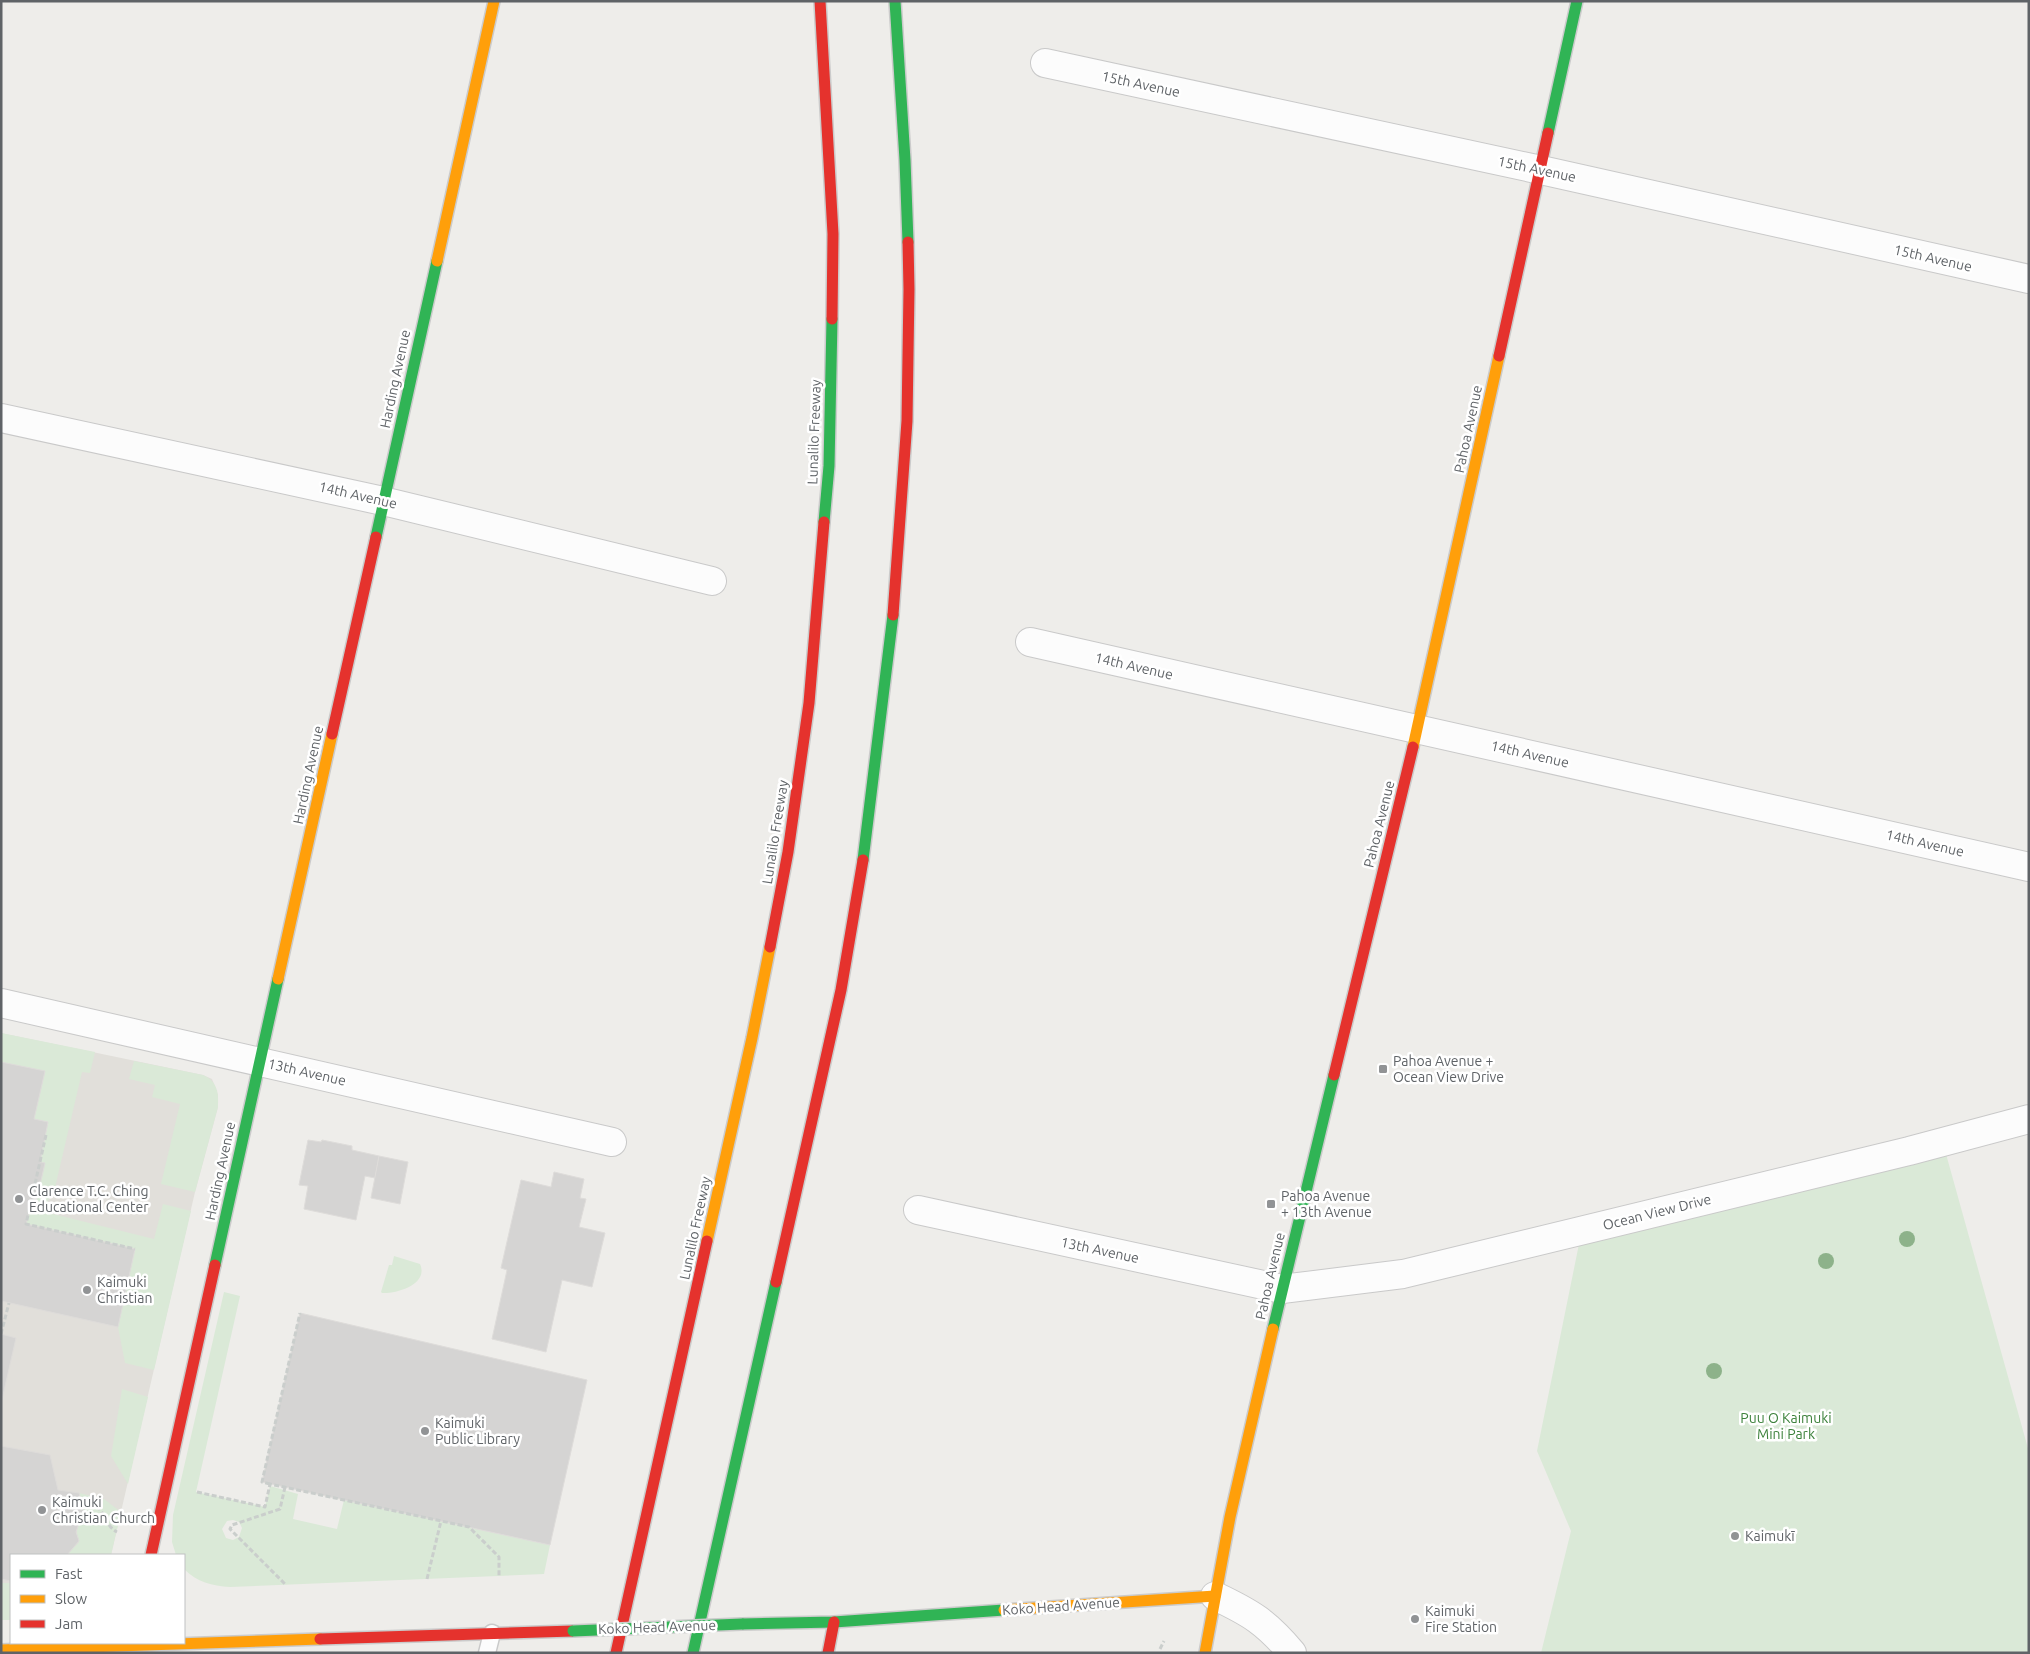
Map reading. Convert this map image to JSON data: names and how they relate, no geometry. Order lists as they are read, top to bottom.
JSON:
{
  "streets": {
    "main road": [
      "Harding Avenue",
      "Pahoa Avenue",
      "Lunalilo Freeway",
      "Koko Head Avenue"
    ],
    "street": [
      "15th Avenue",
      "14th Avenue",
      "13th Avenue",
      "Ocean View Drive"
    ]
  },
  "crossings": [
    ["15th Avenue", "Pahoa Avenue"],
    ["Harding Avenue", "14th Avenue"],
    ["Harding Avenue", "13th Avenue"],
    ["Pahoa Avenue", "14th Avenue"],
    ["Pahoa Avenue", "13th Avenue"],
    ["Pahoa Avenue", "Ocean View Drive"],
    ["Pahoa Avenue", "Koko Head Avenue"],
    ["13th Avenue", "Ocean View Drive"]
  ],
  "parks": ["Puu O Kaimuki Mini Park"],
  "places": {
    "transit": ["Pahoa Avenue + Ocean View Drive", "Pahoa Avenue + 13th Avenue"],
    "other": [
      "Clarence T.C. Ching Educational Center",
      "Kaimuki Christian",
      "Kaimuki Public Library",
      "Kaimuki Christian Church",
      "Kaimukī",
      "Kaimuki Fire Station"
    ]
  },
  "legend": ["Fast", "Slow", "Jam"]
}
